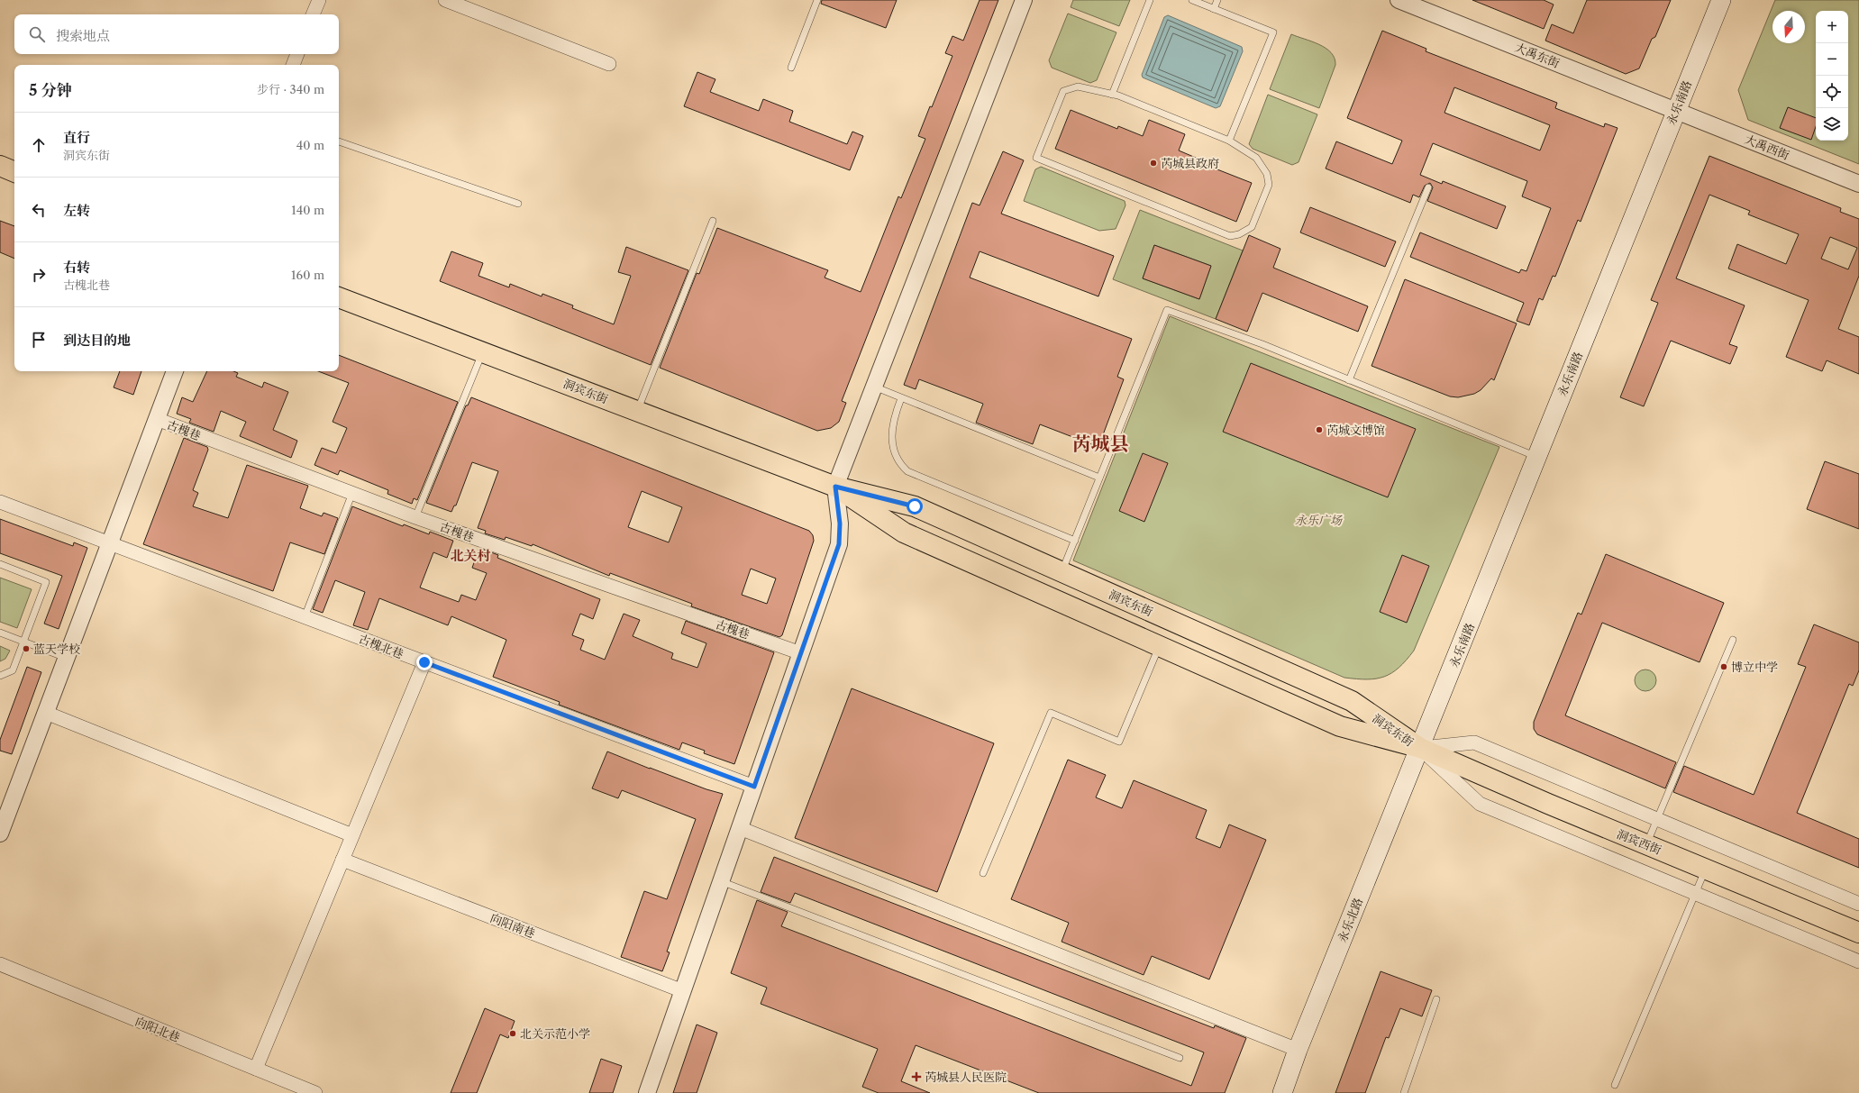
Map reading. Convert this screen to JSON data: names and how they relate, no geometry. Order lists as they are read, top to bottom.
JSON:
{
  "streets": {
    "main road": [
      "永乐南路",
      "洞宾东街",
      "洞宾西街",
      "永乐北路"
    ],
    "street": [
      "大禹东街",
      "大禹西街",
      "古槐巷",
      "古槐北巷",
      "向阳南巷",
      "向阳北巷"
    ]
  },
  "crossings": [
    ["大禹东街", "永乐南路"],
    ["大禹东街", "大禹西街"],
    ["永乐南路", "大禹西街"],
    ["永乐南路", "洞宾东街"],
    ["永乐南路", "洞宾西街"],
    ["永乐南路", "永乐北路"],
    ["洞宾东街", "洞宾西街"],
    ["洞宾东街", "永乐北路"],
    ["洞宾西街", "永乐北路"]
  ],
  "districts": ["芮城县", "北关村"],
  "parks": ["永乐广场"],
  "places": {
    "other": [
      "芮城县政府",
      "芮城文博馆",
      "蓝天学校",
      "博立中学",
      "北关示范小学"
    ],
    "health": ["芮城县人民医院"]
  },
  "north": "bottom",
  "page": {
    "map_buttons": ["+", "−"],
    "search": "搜索地点",
    "heading": ["5 分钟", "步行 · 340 m"],
    "list": [
      ["直行", "洞宾东街", "40 m"],
      ["左转", "140 m"],
      ["右转", "古槐北巷", "160 m"],
      "到达目的地"
    ]
  }
}
